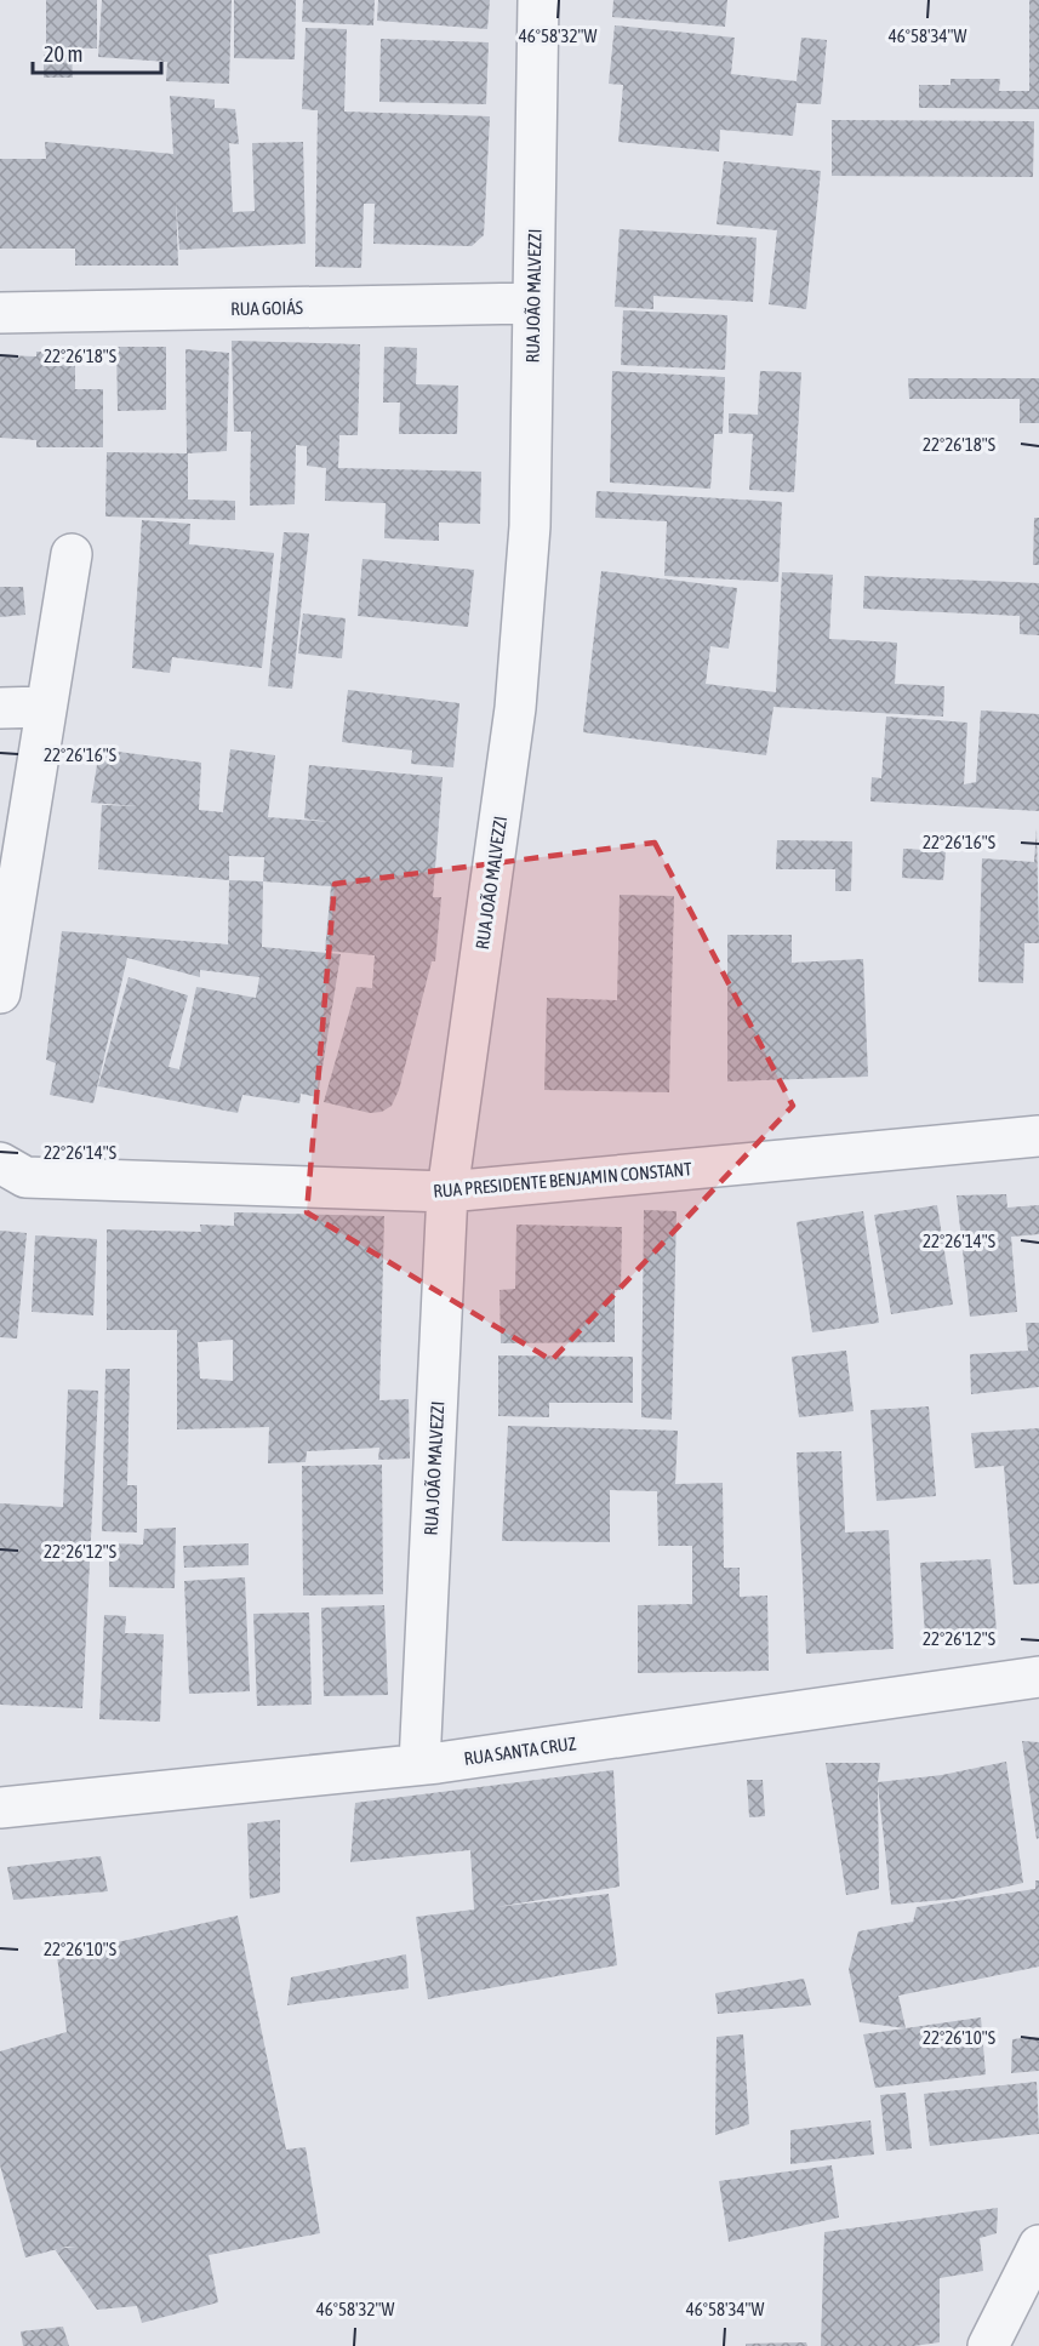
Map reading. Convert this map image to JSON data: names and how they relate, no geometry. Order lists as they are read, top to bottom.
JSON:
{
  "streets": {
    "street": [
      "RUA JOÃO MALVEZZI",
      "RUA GOIÁS",
      "RUA PRESIDENTE BENJAMIN CONSTANT",
      "RUA SANTA CRUZ"
    ]
  },
  "crossings": [
    ["RUA JOÃO MALVEZZI", "RUA GOIÁS"],
    ["RUA JOÃO MALVEZZI", "RUA PRESIDENTE BENJAMIN CONSTANT"],
    ["RUA JOÃO MALVEZZI", "RUA SANTA CRUZ"]
  ],
  "scale_bar": "20 m",
  "coordinates": [
    "46°58'32\"W",
    "46°58'34\"W",
    "22°26'18\"S",
    "22°26'16\"S",
    "22°26'14\"S",
    "22°26'12\"S",
    "22°26'10\"S"
  ]
}
